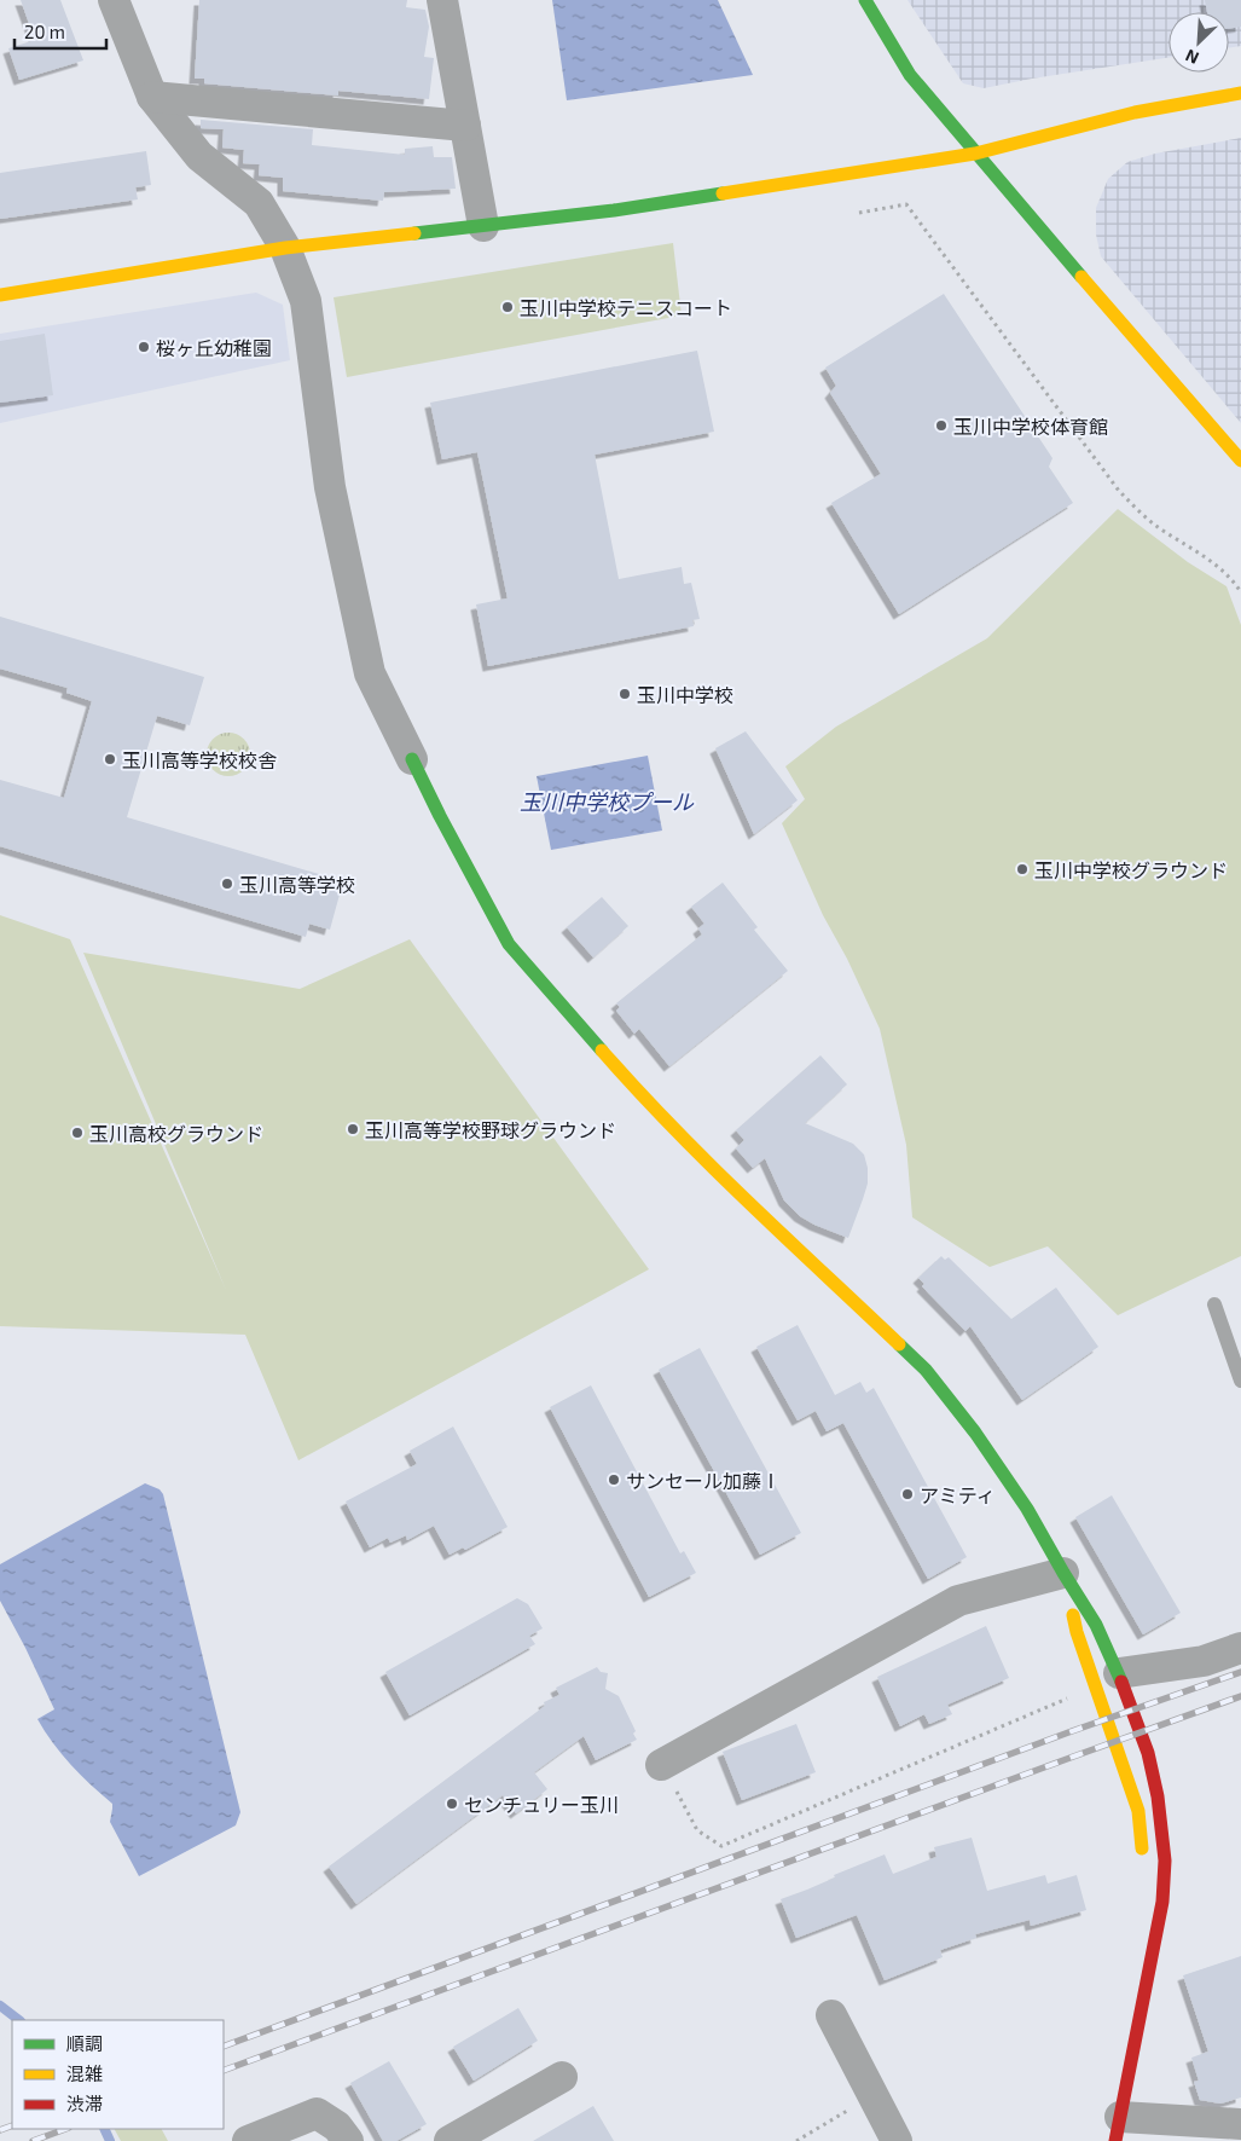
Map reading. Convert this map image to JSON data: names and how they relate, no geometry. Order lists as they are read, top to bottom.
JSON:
{
  "water": ["玉川中学校プール"],
  "places": [
    "玉川中学校テニスコート",
    "桜ヶ丘幼稚園",
    "玉川中学校体育館",
    "玉川中学校",
    "玉川高等学校校舎",
    "玉川中学校グラウンド",
    "玉川高等学校",
    "玉川高等学校野球グラウンド",
    "玉川高校グラウンド",
    "サンセール加藤Ⅰ",
    "アミティ",
    "センチュリー玉川"
  ],
  "legend": ["順調", "混雑", "渋滞"],
  "scale_bar": "20 m",
  "north": "bottom left"
}
